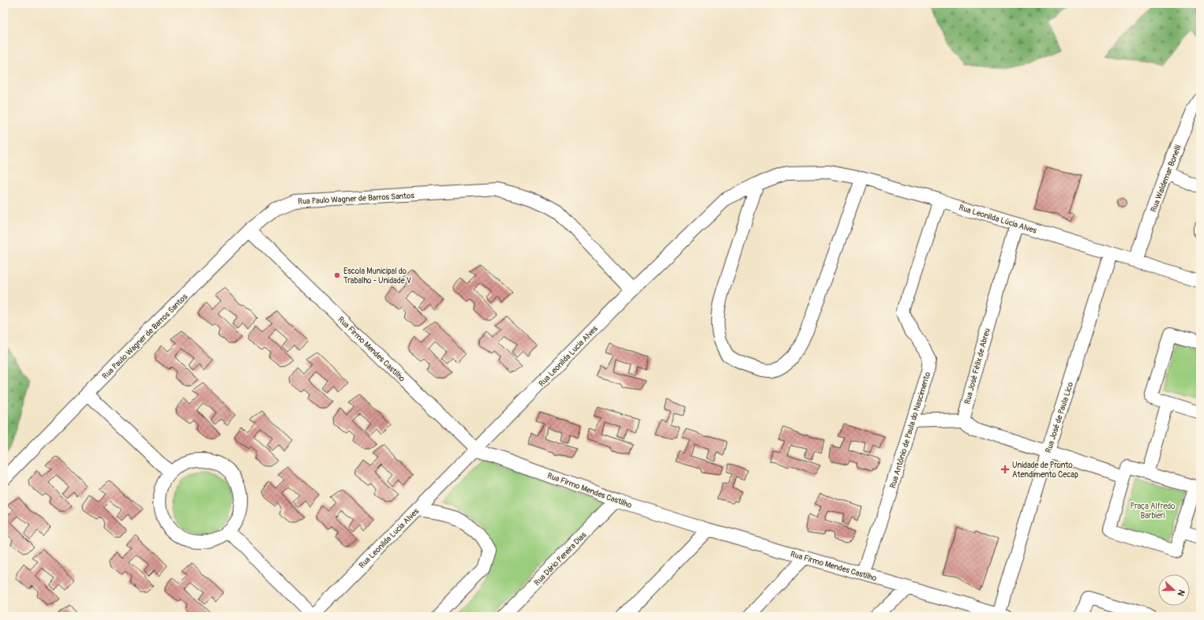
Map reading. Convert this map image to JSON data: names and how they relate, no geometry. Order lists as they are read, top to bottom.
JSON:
{
  "streets": {
    "street": [
      "Rua Waldemar Bonelli",
      "Rua Paulo Wagner de Barros Santos",
      "Rua Leonilda Lúcia Alves",
      "Rua Firmo Mendes Castilho",
      "Rua Leonilda Lucia Alves",
      "Rua José Félix de Abreu",
      "Rua José de Paula Lico",
      "Rua Antônio de Paula do Nascimento",
      "Rua Dário Pereira Dias"
    ]
  },
  "crossings": [
    ["Rua Waldemar Bonelli", "Rua Leonilda Lúcia Alves"],
    ["Rua Paulo Wagner de Barros Santos", "Rua Firmo Mendes Castilho"],
    ["Rua Paulo Wagner de Barros Santos", "Rua Leonilda Lucia Alves"],
    ["Rua Leonilda Lúcia Alves", "Rua Leonilda Lucia Alves"],
    ["Rua Leonilda Lúcia Alves", "Rua José Félix de Abreu"],
    ["Rua Leonilda Lúcia Alves", "Rua José de Paula Lico"],
    ["Rua Leonilda Lúcia Alves", "Rua Antônio de Paula do Nascimento"],
    ["Rua Firmo Mendes Castilho", "Rua Leonilda Lucia Alves"],
    ["Rua Firmo Mendes Castilho", "Rua José de Paula Lico"],
    ["Rua Firmo Mendes Castilho", "Rua Antônio de Paula do Nascimento"],
    ["Rua Firmo Mendes Castilho", "Rua Dário Pereira Dias"]
  ],
  "parks": ["Praça Alfredo Barbieri"],
  "places": {
    "other": ["Escola Municipal do Trabalho - Unidade V"],
    "health": ["Unidade de Pronto Atendimento Cecap"]
  },
  "north": "right"
}
